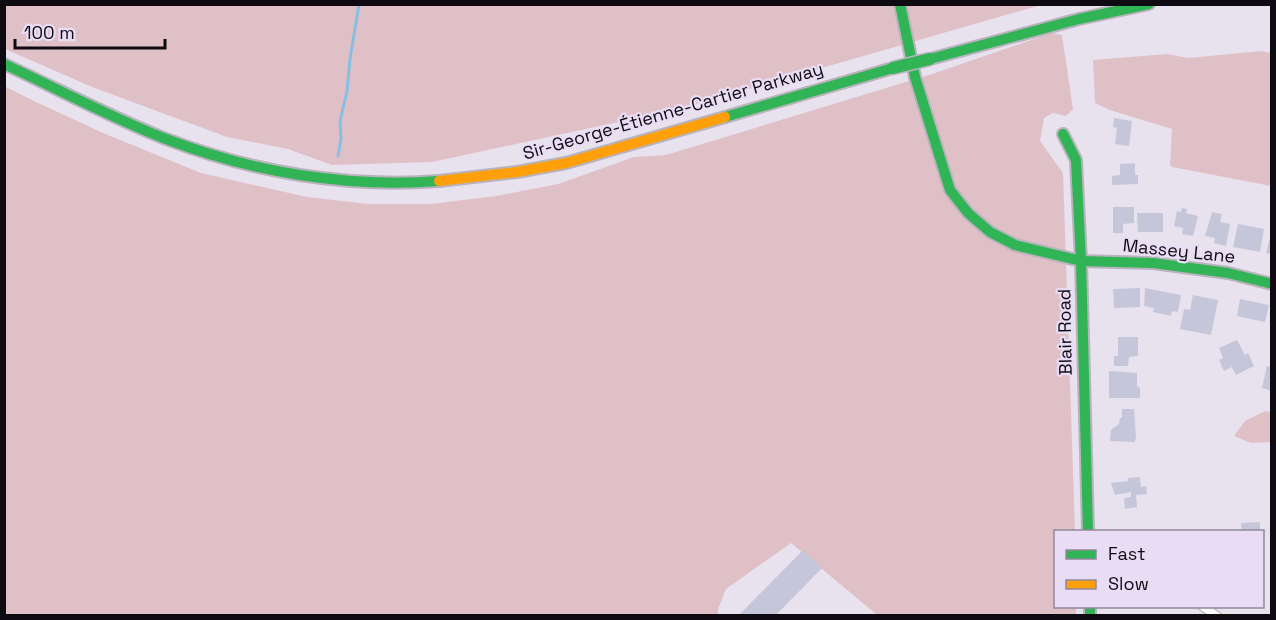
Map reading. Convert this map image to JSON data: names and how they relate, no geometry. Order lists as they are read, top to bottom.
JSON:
{
  "streets": {
    "main road": ["Sir-George-Étienne-Cartier Parkway", "Massey Lane", "Blair Road"]
  },
  "crossings": [
    ["Massey Lane", "Blair Road"]
  ],
  "legend": ["Fast", "Slow"],
  "scale_bar": "100 m"
}
